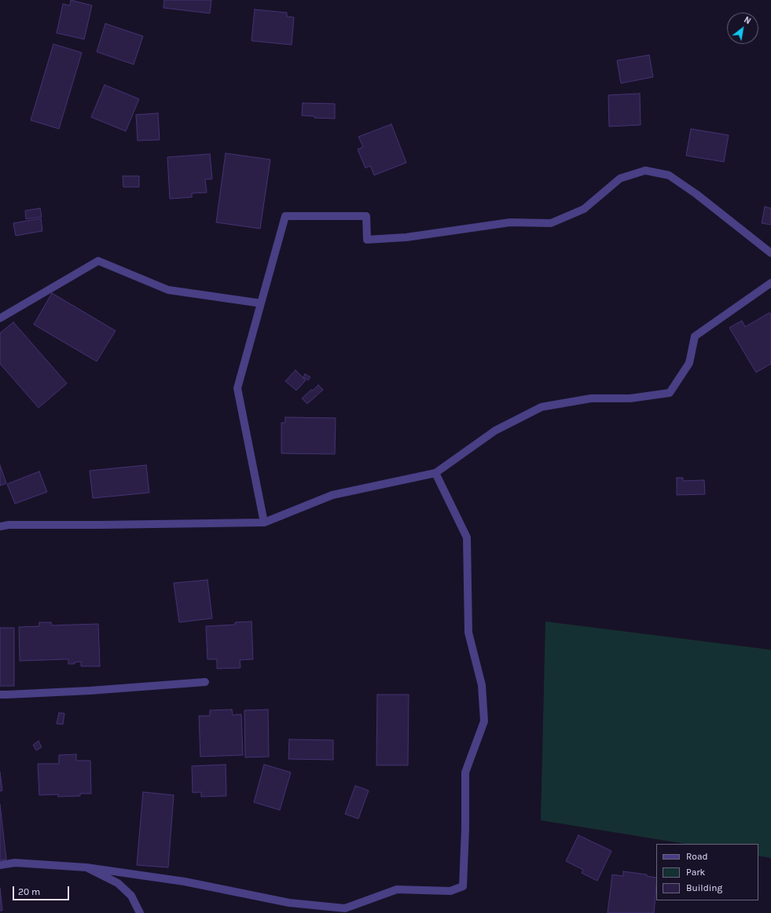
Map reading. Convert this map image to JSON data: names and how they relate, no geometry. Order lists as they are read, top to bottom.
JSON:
{
  "legend": ["Road", "Park", "Building"],
  "scale_bar": "20 m",
  "north": "top right"
}
